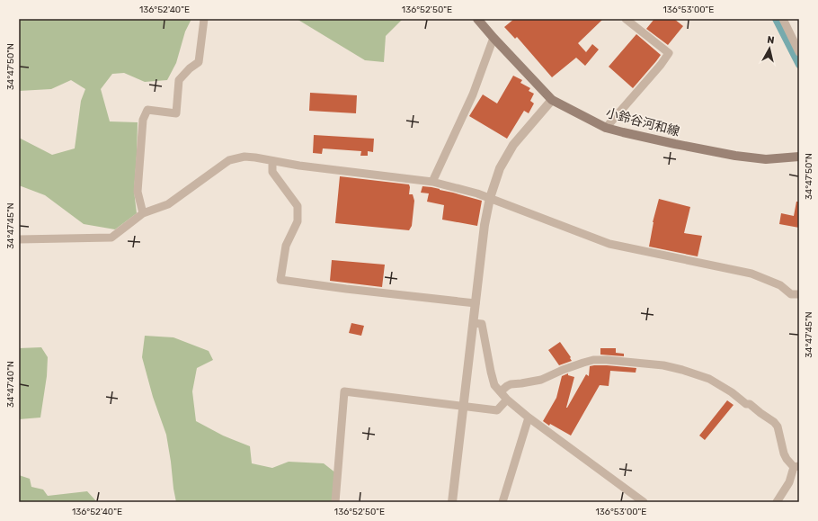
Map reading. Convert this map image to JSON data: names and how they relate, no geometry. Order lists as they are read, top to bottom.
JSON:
{
  "streets": {
    "main road": ["小鈴谷河和線"]
  },
  "north": "top",
  "coordinates": [
    "136°52'40\"E",
    "136°52'50\"E",
    "136°53'00\"E",
    "34°47'50\"N",
    "34°47'45\"N",
    "34°47'40\"N"
  ]
}
